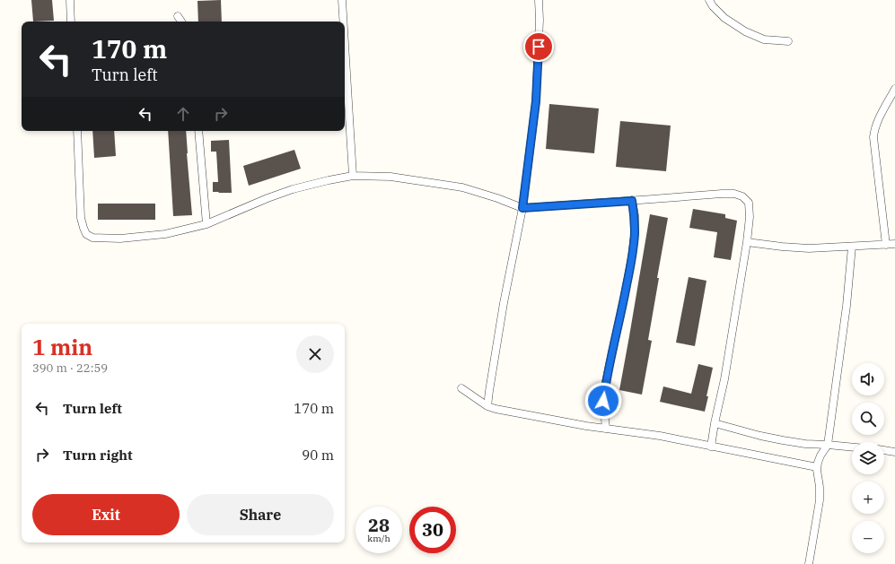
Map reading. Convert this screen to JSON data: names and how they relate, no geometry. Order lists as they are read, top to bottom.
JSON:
{
  "page": {
    "turn": ["170 m", "Turn left"],
    "heading": ["1 min", "390 m · 22:59"],
    "map_buttons": ["+", "−"],
    "list": [
      {
        "name": "Turn left",
        "value": "170 m"
      },
      {
        "name": "Turn right",
        "value": "90 m"
      }
    ],
    "buttons": ["Exit", "Share"],
    "speed": "28 km/h",
    "limit": "30"
  }
}
